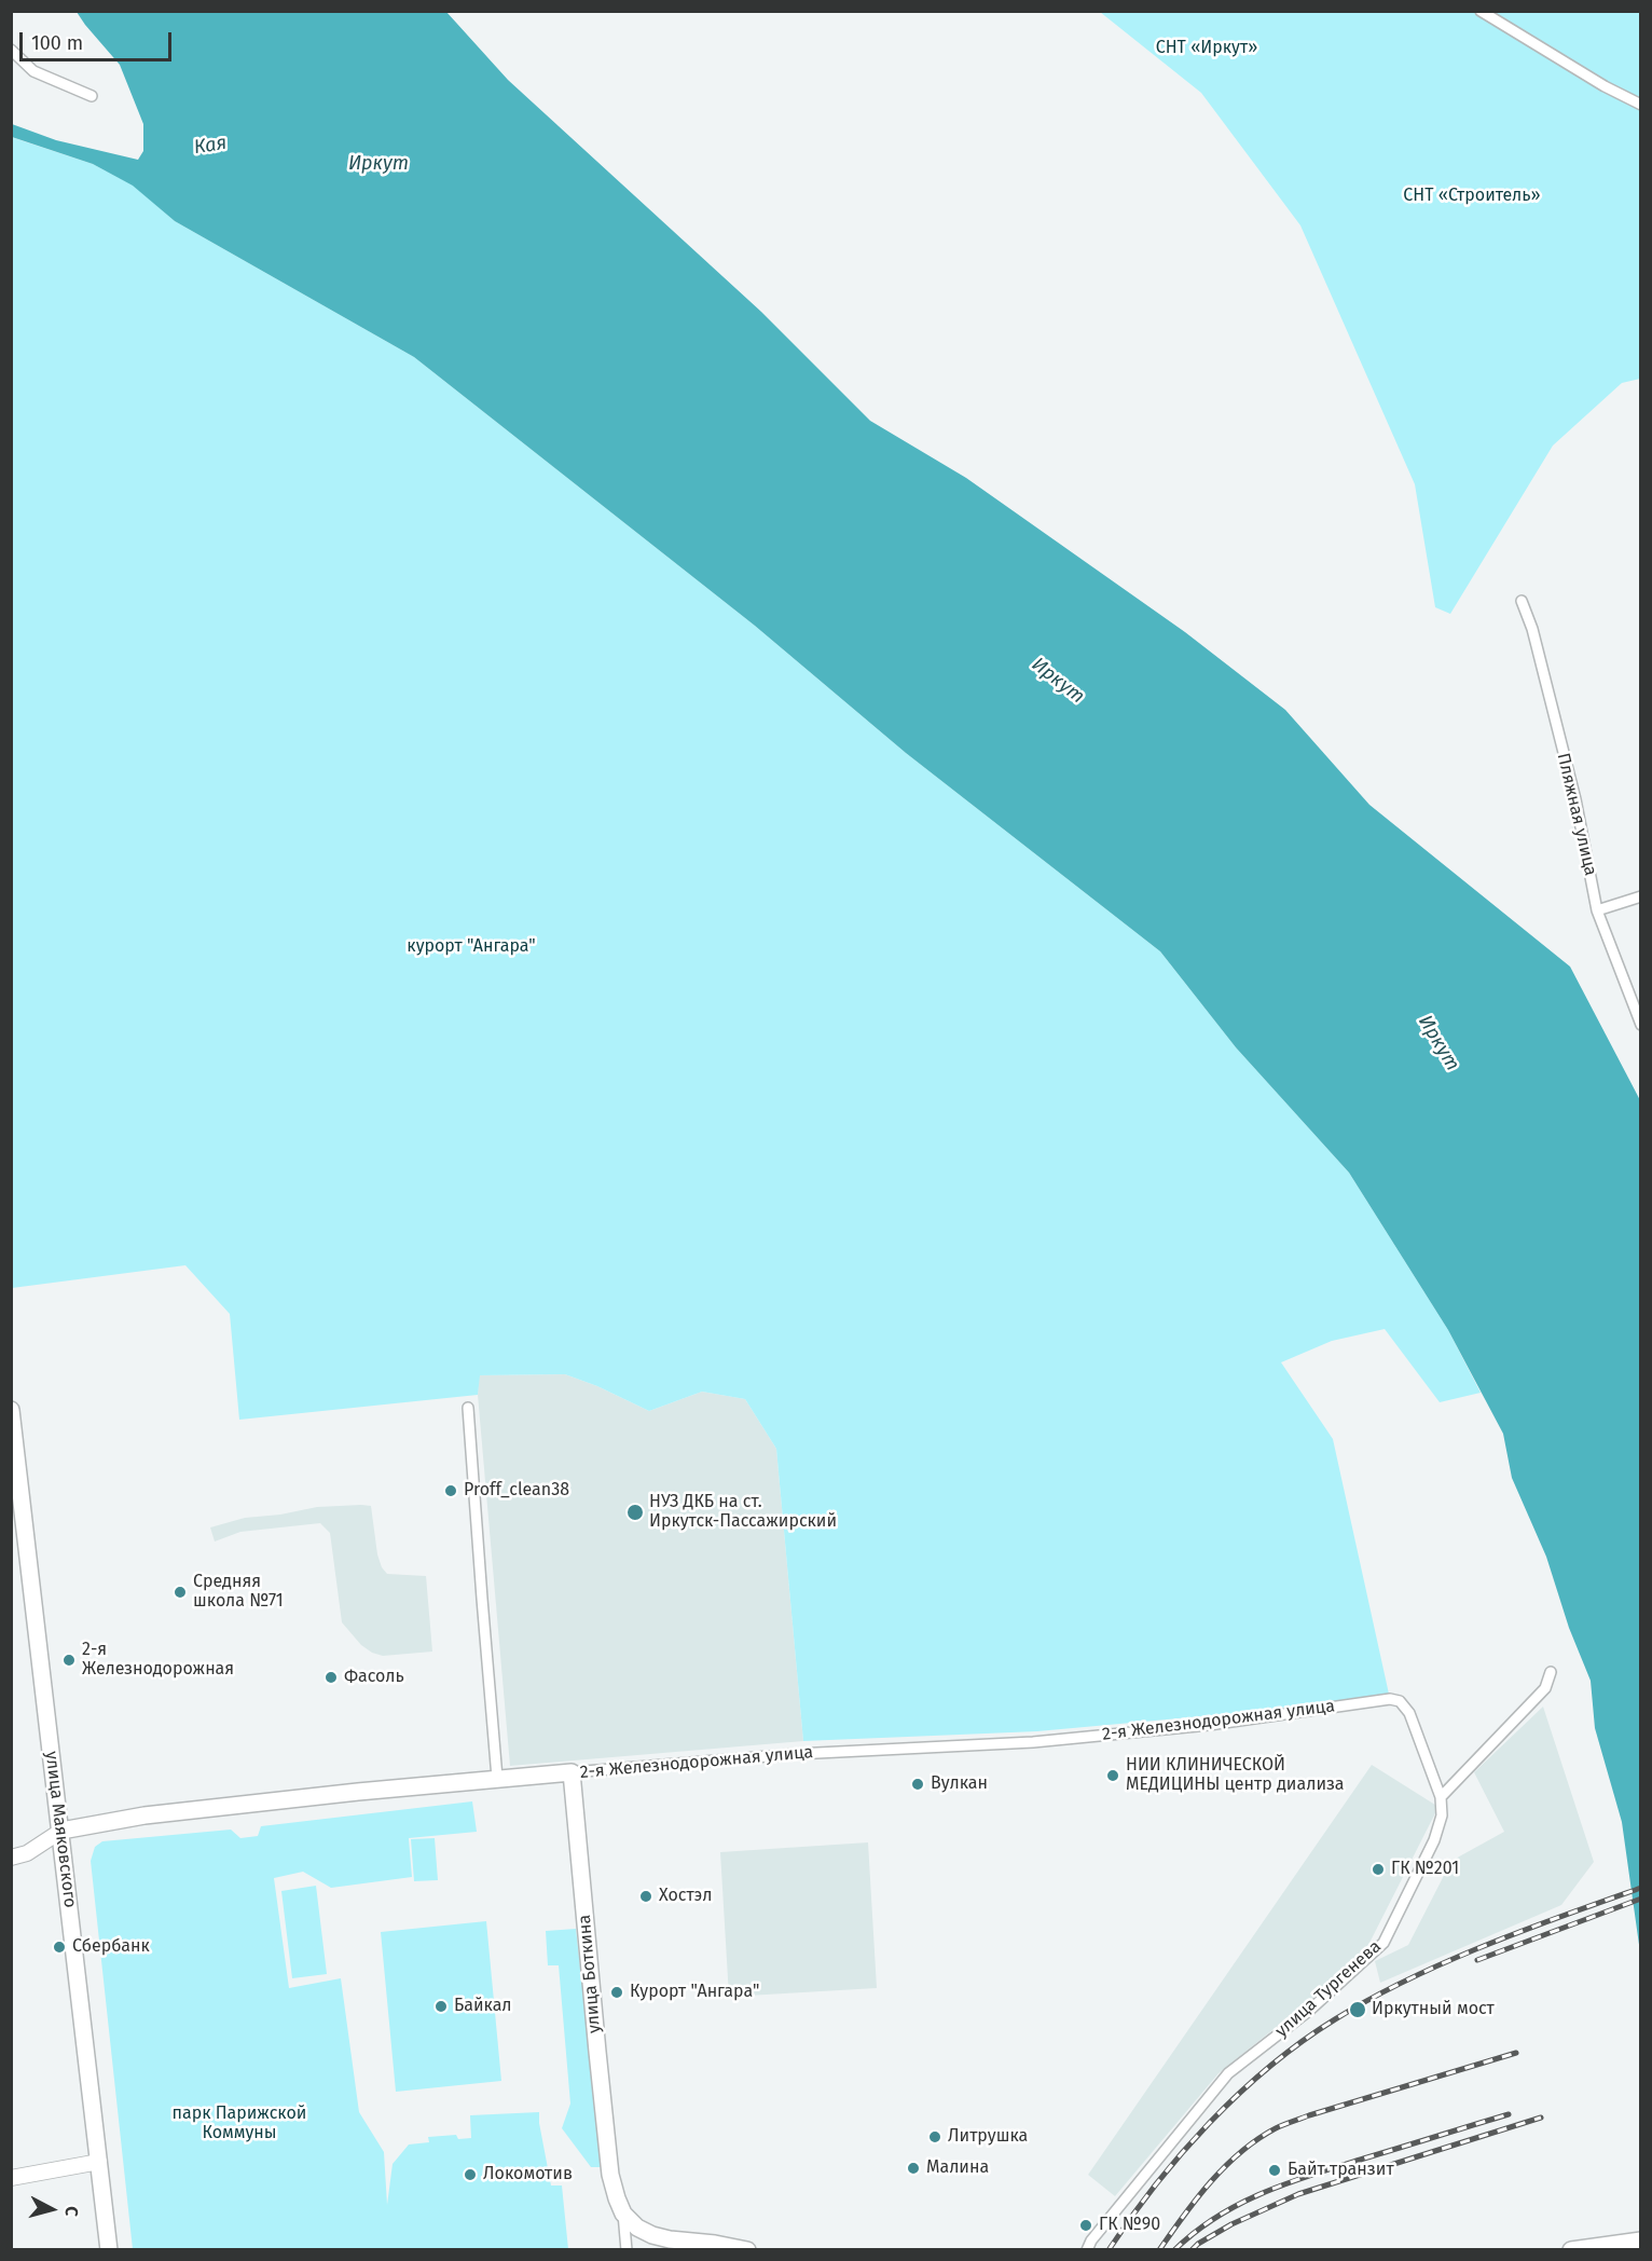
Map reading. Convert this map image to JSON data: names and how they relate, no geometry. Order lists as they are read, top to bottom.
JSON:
{
  "streets": {
    "main road": ["2-я Железнодорожная улица", "улица Маяковского", "улица Боткина"],
    "street": ["Пляжная улица", "улица Тургенева"]
  },
  "crossings": [
    ["2-я Железнодорожная улица", "улица Маяковского"],
    ["2-я Железнодорожная улица", "улица Боткина"],
    ["2-я Железнодорожная улица", "улица Тургенева"]
  ],
  "water": ["Кая", "Иркут"],
  "parks": [
    "СНТ «Иркут»",
    "СНТ «Строитель»",
    "курорт \"Ангара\"",
    "парк Парижской Коммуны"
  ],
  "places": [
    "Proff_clean38",
    "НУЗ ДКБ на ст. Иркутск-Пассажирский",
    "Средняя школа №71",
    "2-я Железнодорожная",
    "Фасоль",
    "НИИ КЛИНИЧЕСКОЙ МЕДИЦИНЫ центр диализа",
    "Вулкан",
    "ГК №201",
    "Хостэл",
    "Сбербанк",
    "Курорт \"Ангара\"",
    "Байкал",
    "Иркутный мост",
    "Литрушка",
    "Малина",
    "Байт транзит",
    "Локомотив",
    "ГК №90"
  ],
  "scale_bar": "100 m",
  "north": "right"
}
